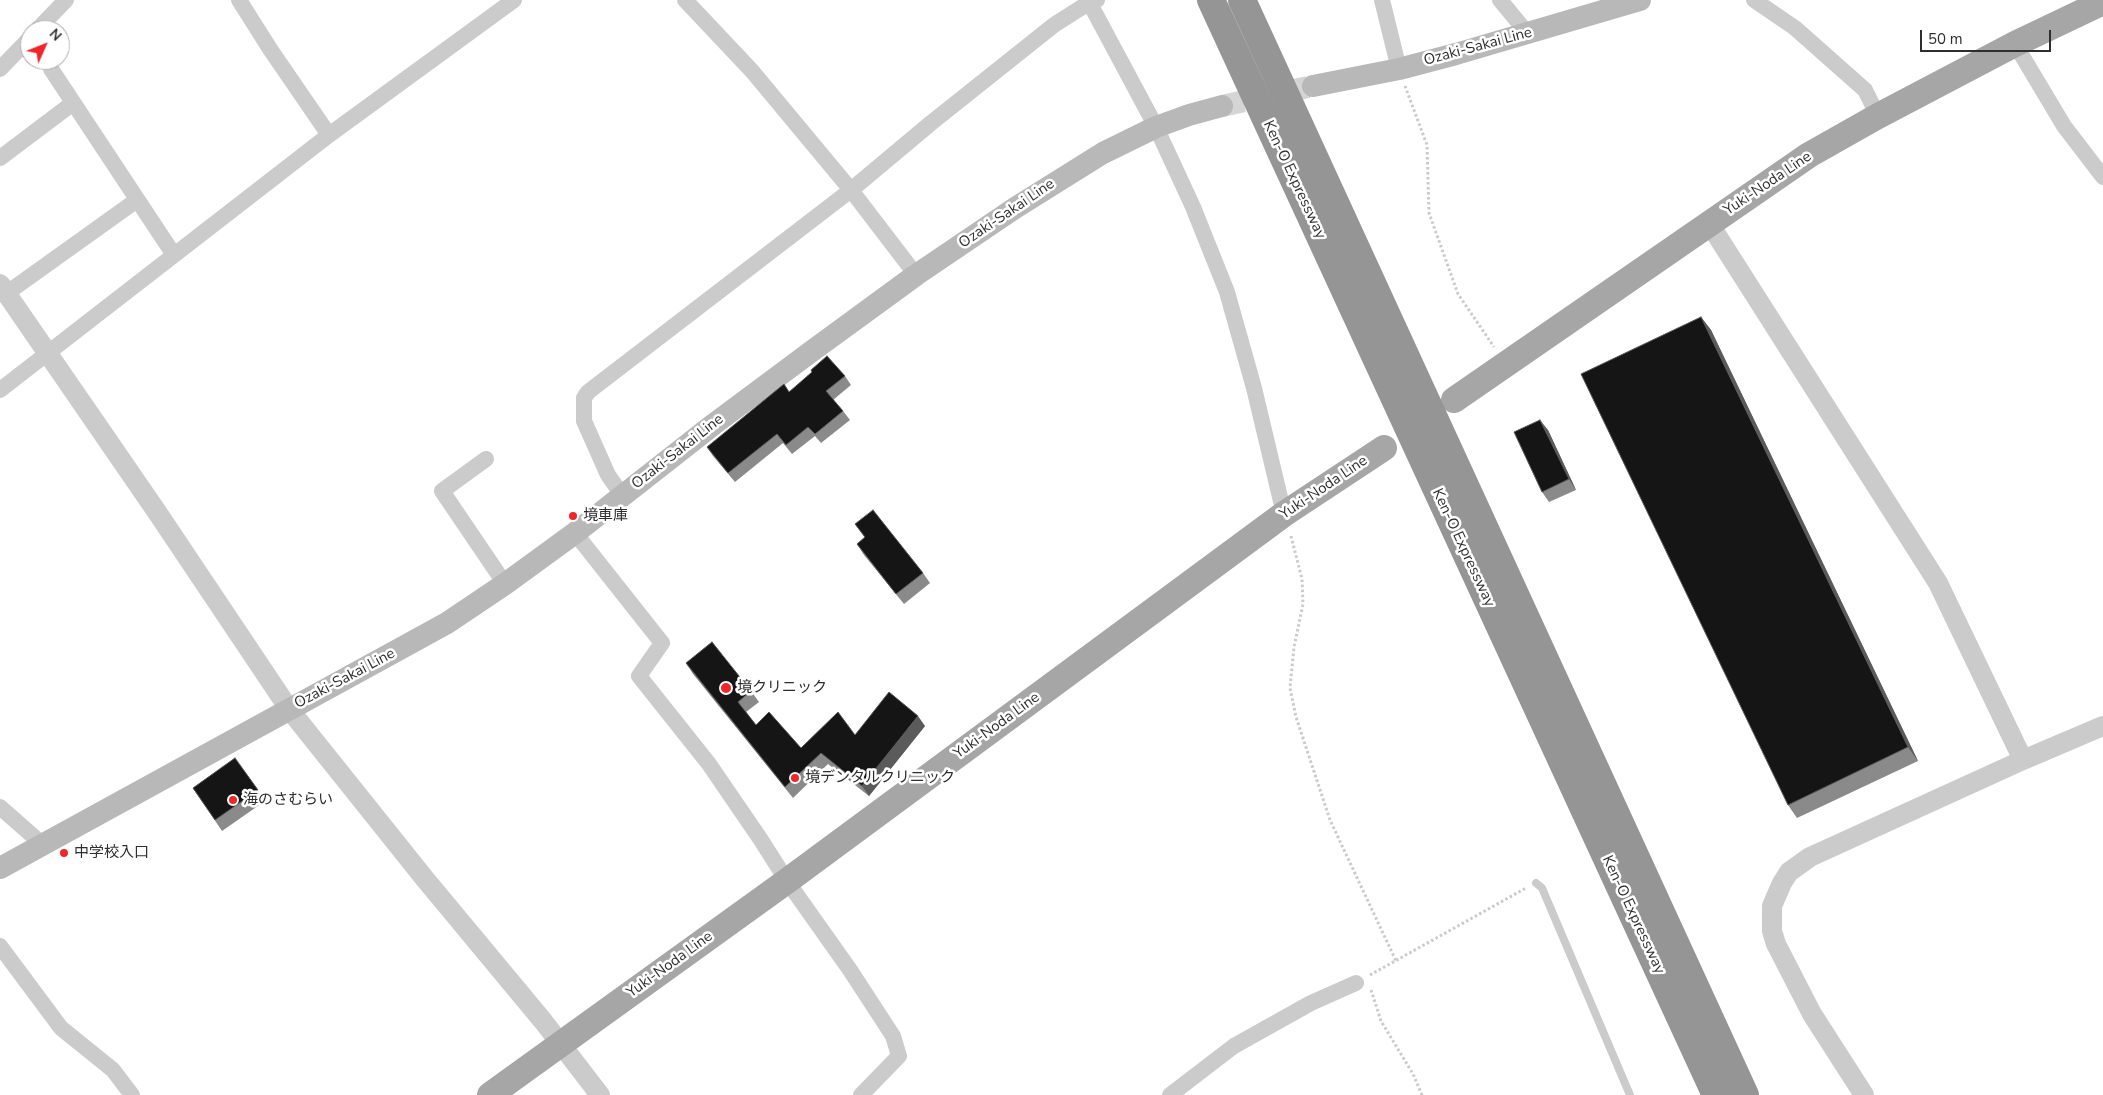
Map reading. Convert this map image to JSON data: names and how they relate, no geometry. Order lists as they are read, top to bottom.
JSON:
{
  "streets": {
    "highway": ["Ken-O Expressway"],
    "main road": ["Ozaki-Sakai Line", "Yuki-Noda Line"]
  },
  "places": [
    "境車庫",
    "境クリニック",
    "境デンタルクリニック",
    "海のさむらい",
    "中学校入口"
  ],
  "scale_bar": "50 m",
  "north": "top right"
}
